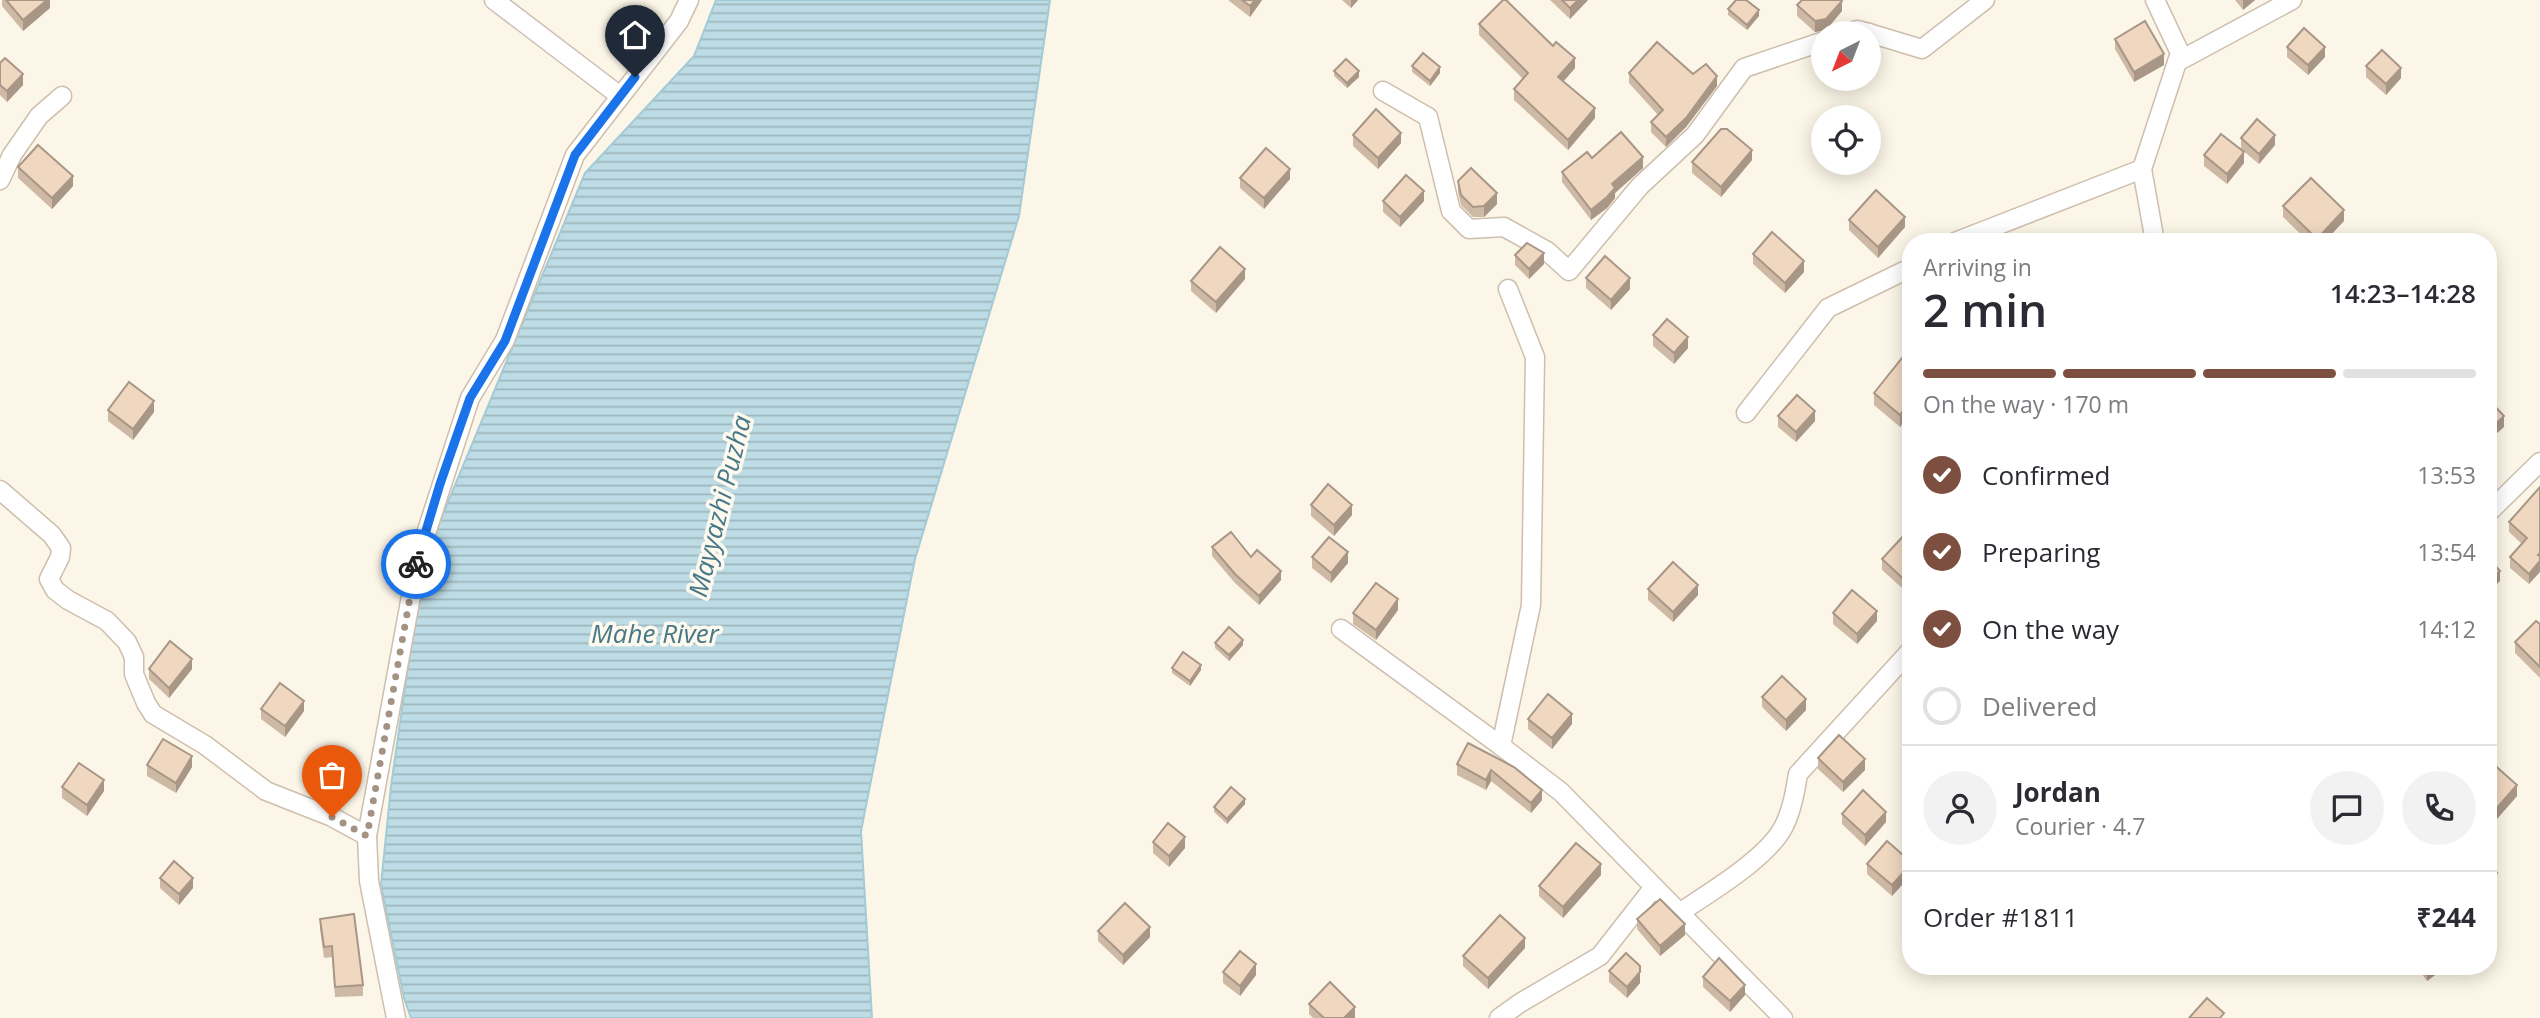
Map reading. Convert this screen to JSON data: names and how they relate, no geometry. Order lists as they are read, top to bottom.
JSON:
{
  "water": ["Mayyazhi Puzha", "Mahe River"],
  "north": "bottom left",
  "page": {
    "heading": ["2 min", "Arriving in", "14:23–14:28"],
    "panel": [
      "Jordan",
      "Courier · 4.7",
      "Order #1811",
      "₹244"
    ],
    "bar": "On the way · 170 m",
    "list": [
      ["Confirmed", "13:53"],
      ["Preparing", "13:54"],
      ["On the way", "14:12"],
      "Delivered"
    ]
  }
}
